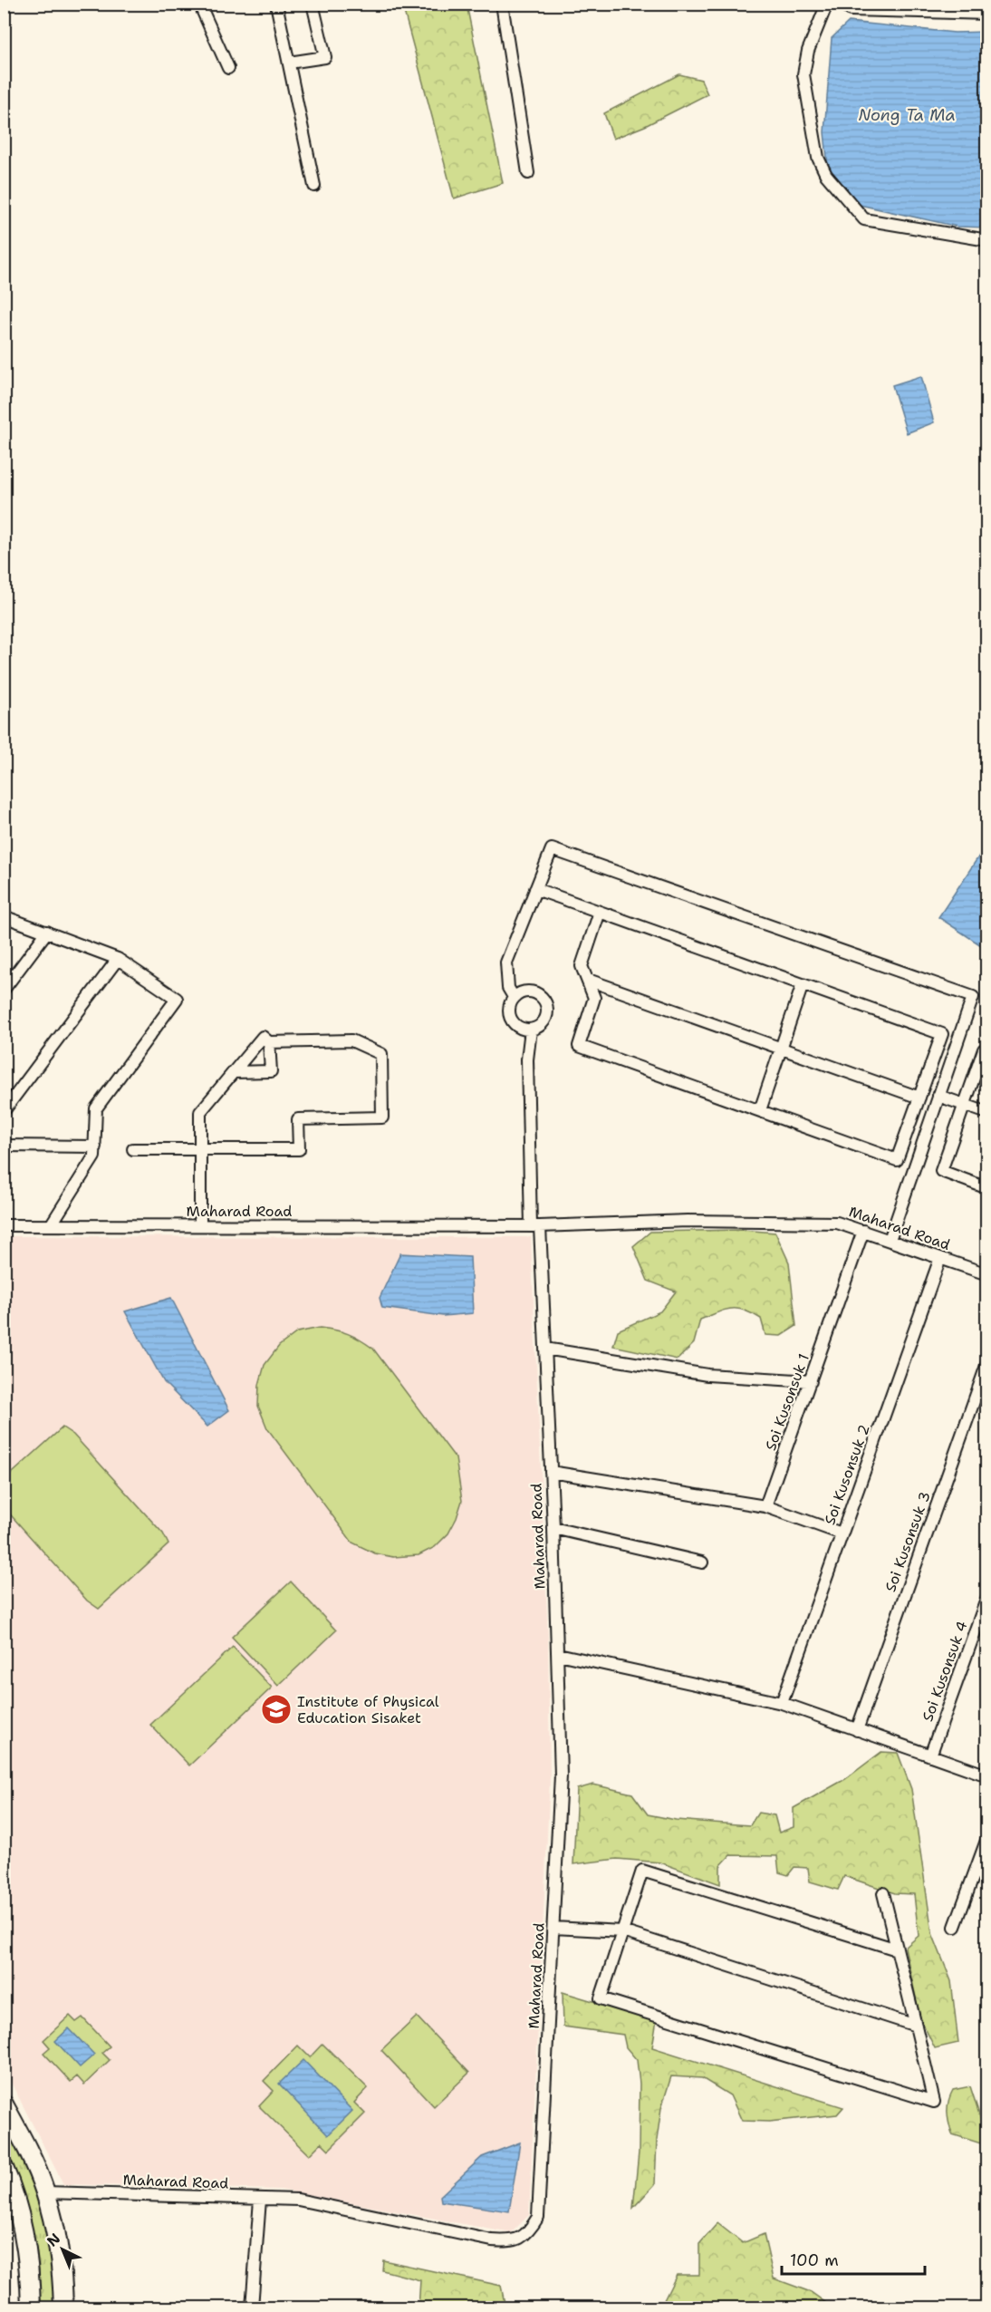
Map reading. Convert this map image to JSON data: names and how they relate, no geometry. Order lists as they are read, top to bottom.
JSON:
{
  "streets": {
    "street": [
      "Maharad Road",
      "Soi Kusonsuk 1",
      "Soi Kusonsuk 2",
      "Soi Kusonsuk 3",
      "Soi Kusonsuk 4"
    ]
  },
  "crossings": [
    ["Maharad Road", "Soi Kusonsuk 1"],
    ["Maharad Road", "Soi Kusonsuk 2"]
  ],
  "water": ["Nong Ta Ma"],
  "places": {
    "school or university": ["Institute of Physical Education Sisaket"]
  },
  "scale_bar": "100 m",
  "north": "top left"
}
